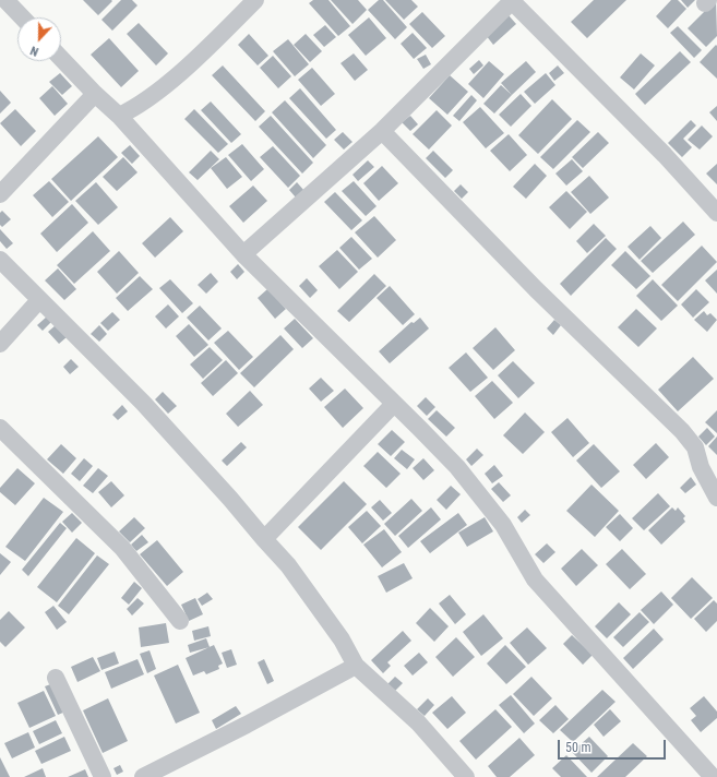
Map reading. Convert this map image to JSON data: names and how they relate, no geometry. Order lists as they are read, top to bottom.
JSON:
{
  "scale_bar": "50 m",
  "north": "bottom"
}
